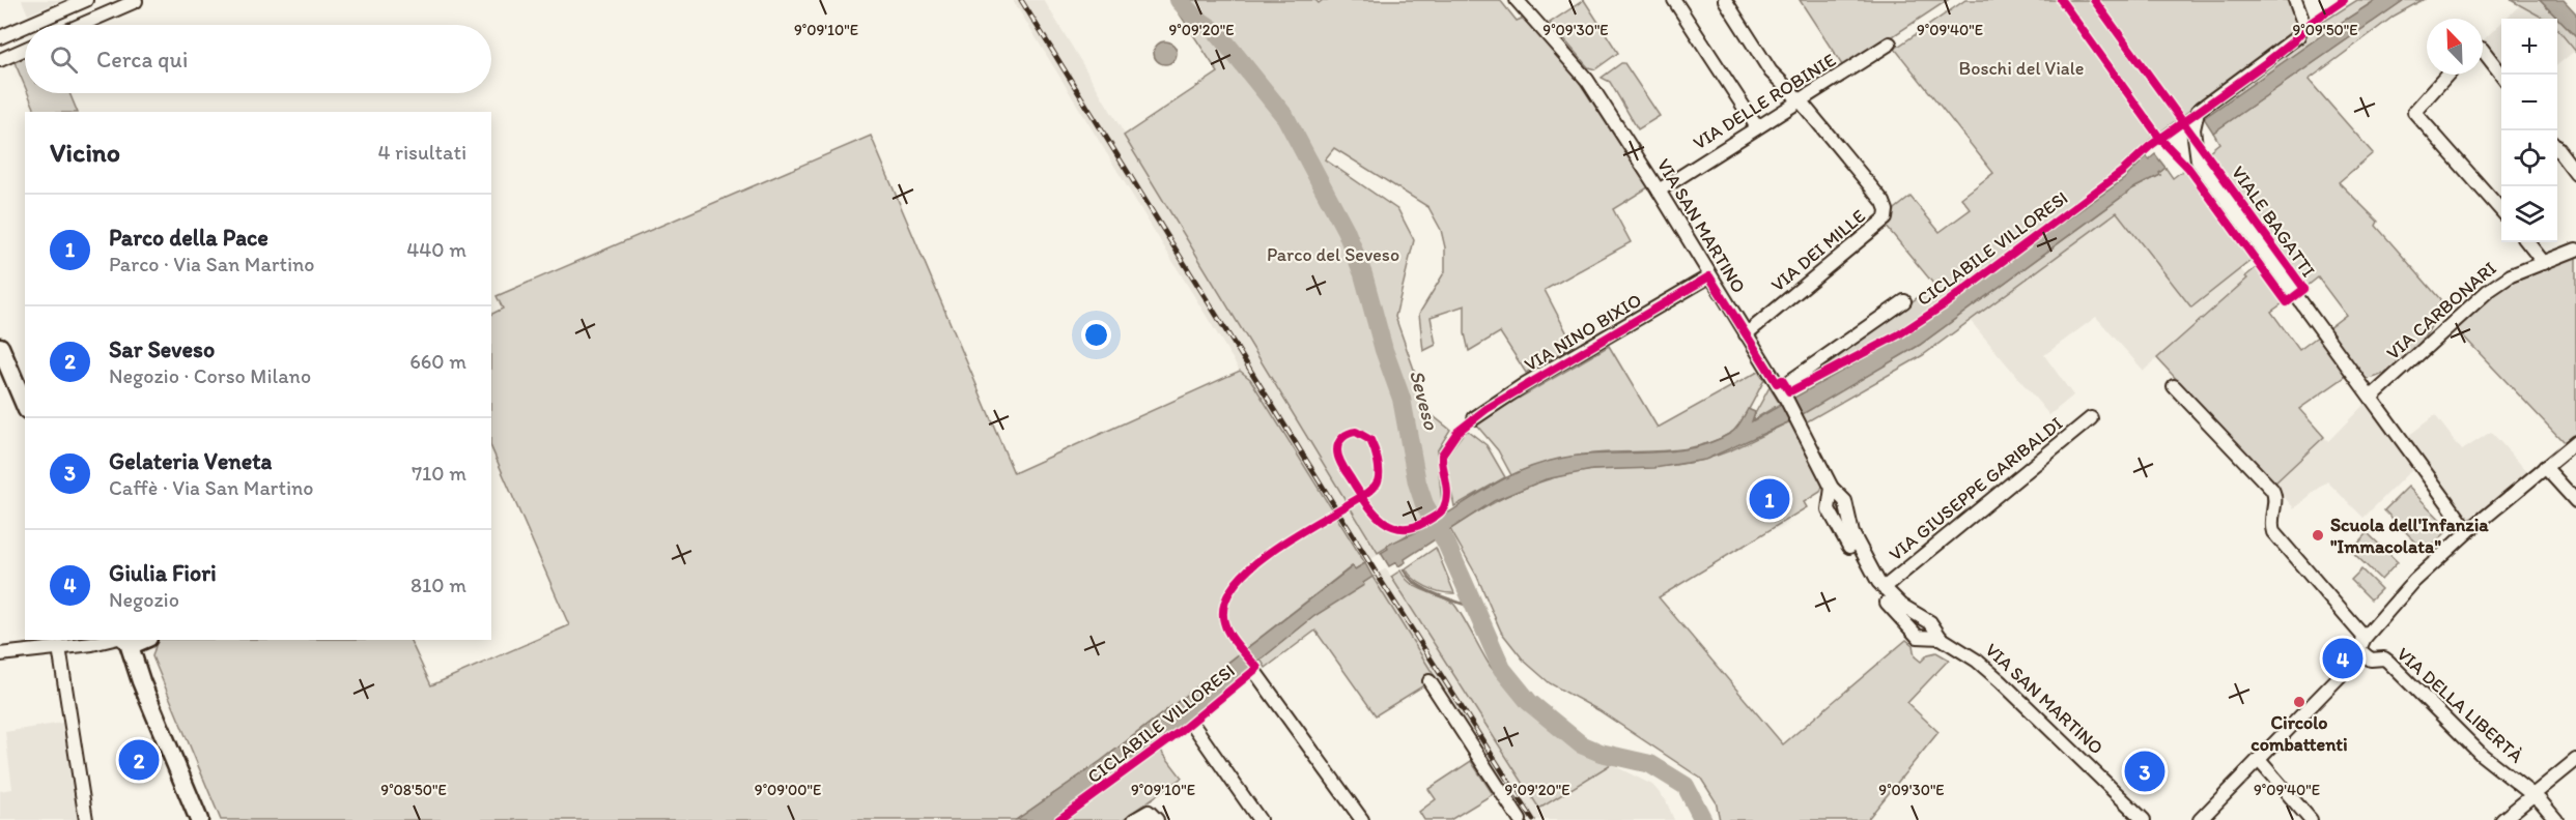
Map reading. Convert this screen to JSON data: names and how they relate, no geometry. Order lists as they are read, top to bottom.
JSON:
{
  "streets": {
    "street": [
      "VIA DELLE ROBINIE",
      "VIALE BAGATTI",
      "VIA SAN MARTINO",
      "VIA DEI MILLE",
      "VIA CARBONARI",
      "VIA NINO BIXIO",
      "VIA GIUSEPPE GARIBALDI",
      "VIA DELLA LIBERTÀ"
    ],
    "cycle path": ["CICLABILE VILLORESI"]
  },
  "crossings": [
    ["VIA DELLE ROBINIE", "VIA SAN MARTINO"],
    ["VIA DELLE ROBINIE", "VIA DEI MILLE"],
    ["VIALE BAGATTI", "VIA CARBONARI"],
    ["VIA SAN MARTINO", "VIA DEI MILLE"],
    ["VIA SAN MARTINO", "VIA NINO BIXIO"],
    ["VIA SAN MARTINO", "VIA GIUSEPPE GARIBALDI"]
  ],
  "water": ["Seveso"],
  "parks": ["Boschi del Viale", "Parco del Seveso"],
  "places": ["Scuola dell'Infanzia \"Immacolata\"", "Circolo combattenti"],
  "north": "top left",
  "page": {
    "map_buttons": ["+", "−"],
    "search": "Cerca qui",
    "heading": ["Vicino", "4 risultati"],
    "list": [
      {
        "mark": "1",
        "name": "Parco della Pace",
        "note": "Parco · Via San Martino",
        "value": "440 m"
      },
      {
        "mark": "2",
        "name": "Sar Seveso",
        "note": "Negozio · Corso Milano",
        "value": "660 m"
      },
      {
        "mark": "3",
        "name": "Gelateria Veneta",
        "note": "Caffè · Via San Martino",
        "value": "710 m"
      },
      {
        "mark": "4",
        "name": "Giulia Fiori",
        "note": "Negozio",
        "value": "810 m"
      }
    ],
    "pins": [
      "1",
      "4",
      "2",
      "3"
    ]
  },
  "coordinates": [
    "9°09'10\"E",
    "9°09'20\"E",
    "9°09'30\"E",
    "9°09'40\"E",
    "9°09'50\"E",
    "9°08'50\"E",
    "9°09'00\"E"
  ]
}
